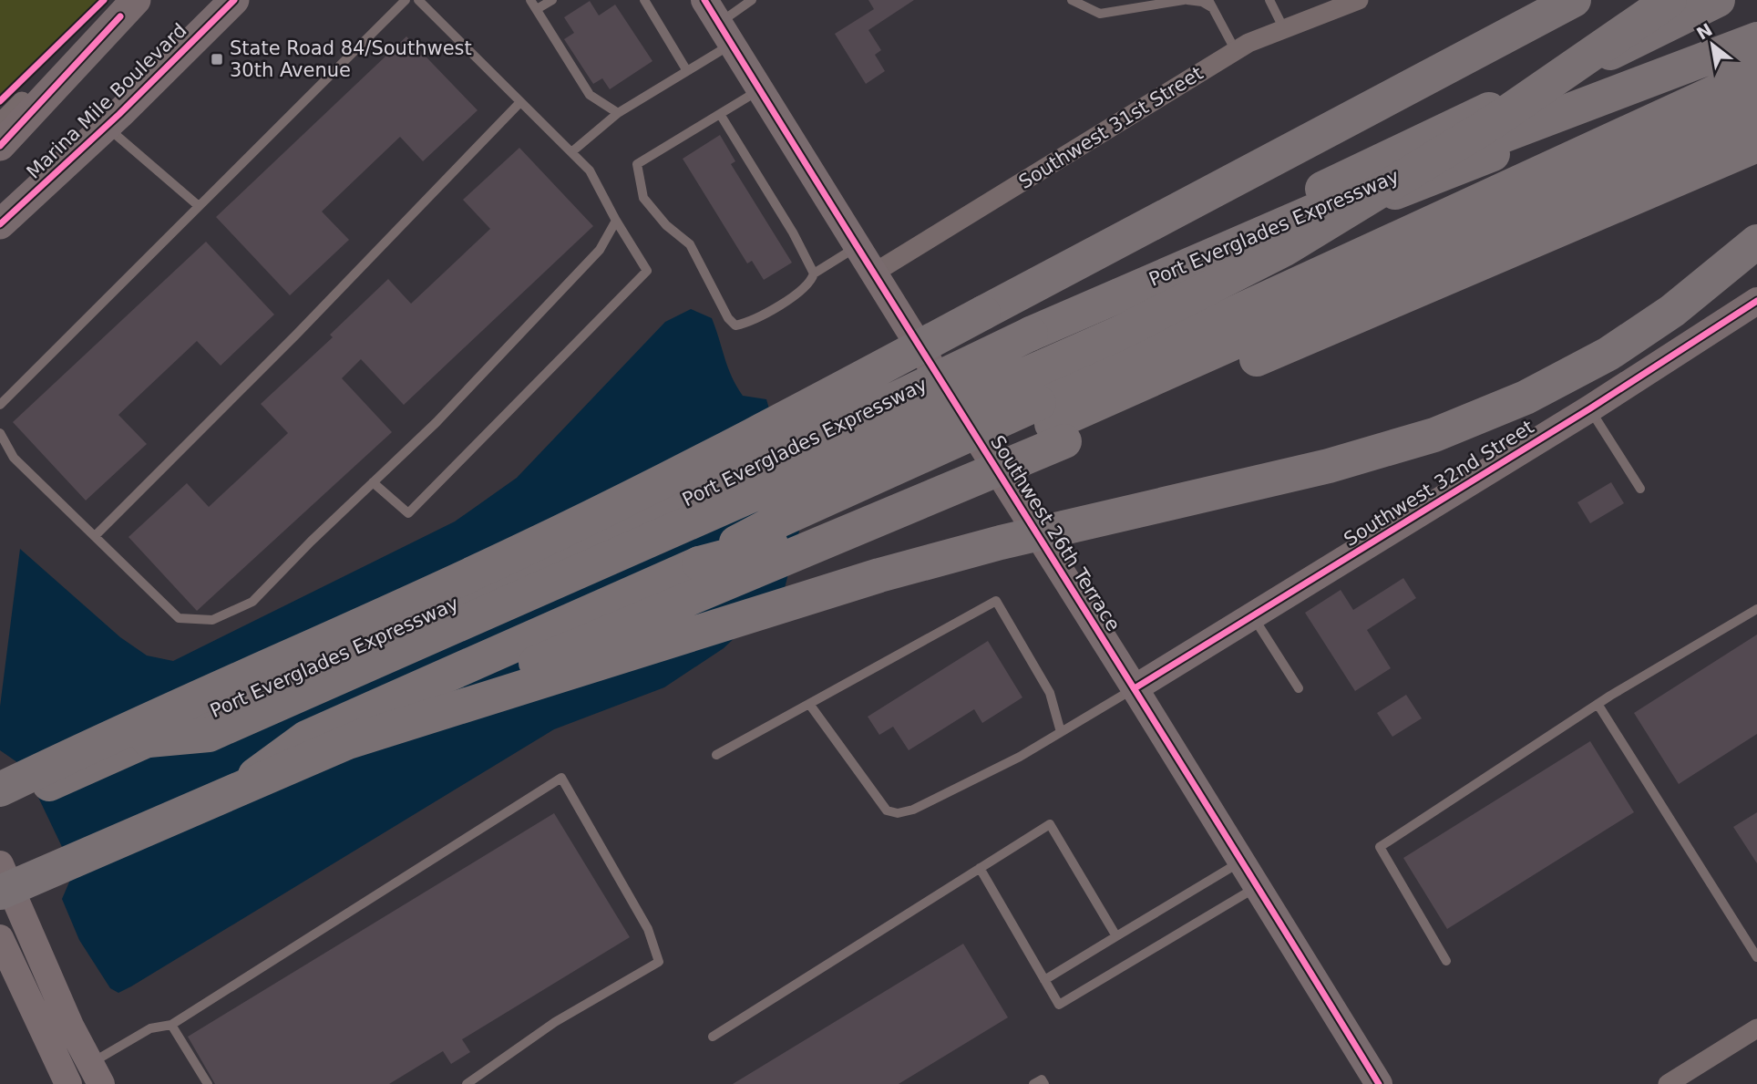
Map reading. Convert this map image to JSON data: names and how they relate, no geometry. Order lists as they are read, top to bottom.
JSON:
{
  "streets": {
    "highway": ["Port Everglades Expressway"],
    "main road": ["Marina Mile Boulevard"],
    "street": ["Southwest 31st Street", "Southwest 32nd Street", "Southwest 26th Terrace"]
  },
  "crossings": [
    ["Southwest 31st Street", "Southwest 26th Terrace"],
    ["Southwest 32nd Street", "Southwest 26th Terrace"]
  ],
  "places": {
    "transit": ["State Road 84/Southwest 30th Avenue"]
  },
  "north": "top left"
}
